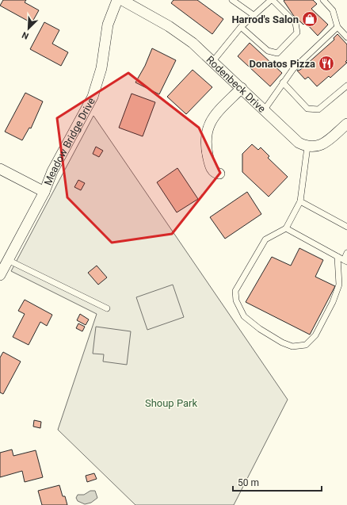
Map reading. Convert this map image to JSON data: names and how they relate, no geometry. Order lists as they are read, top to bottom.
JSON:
{
  "streets": {
    "street": ["Rodenbeck Drive", "Meadow Bridge Drive"]
  },
  "parks": ["Shoup Park"],
  "places": {
    "shop": ["Harrod's Salon"],
    "restaurant": ["Donatos Pizza"]
  },
  "scale_bar": "50 m",
  "north": "bottom left"
}
